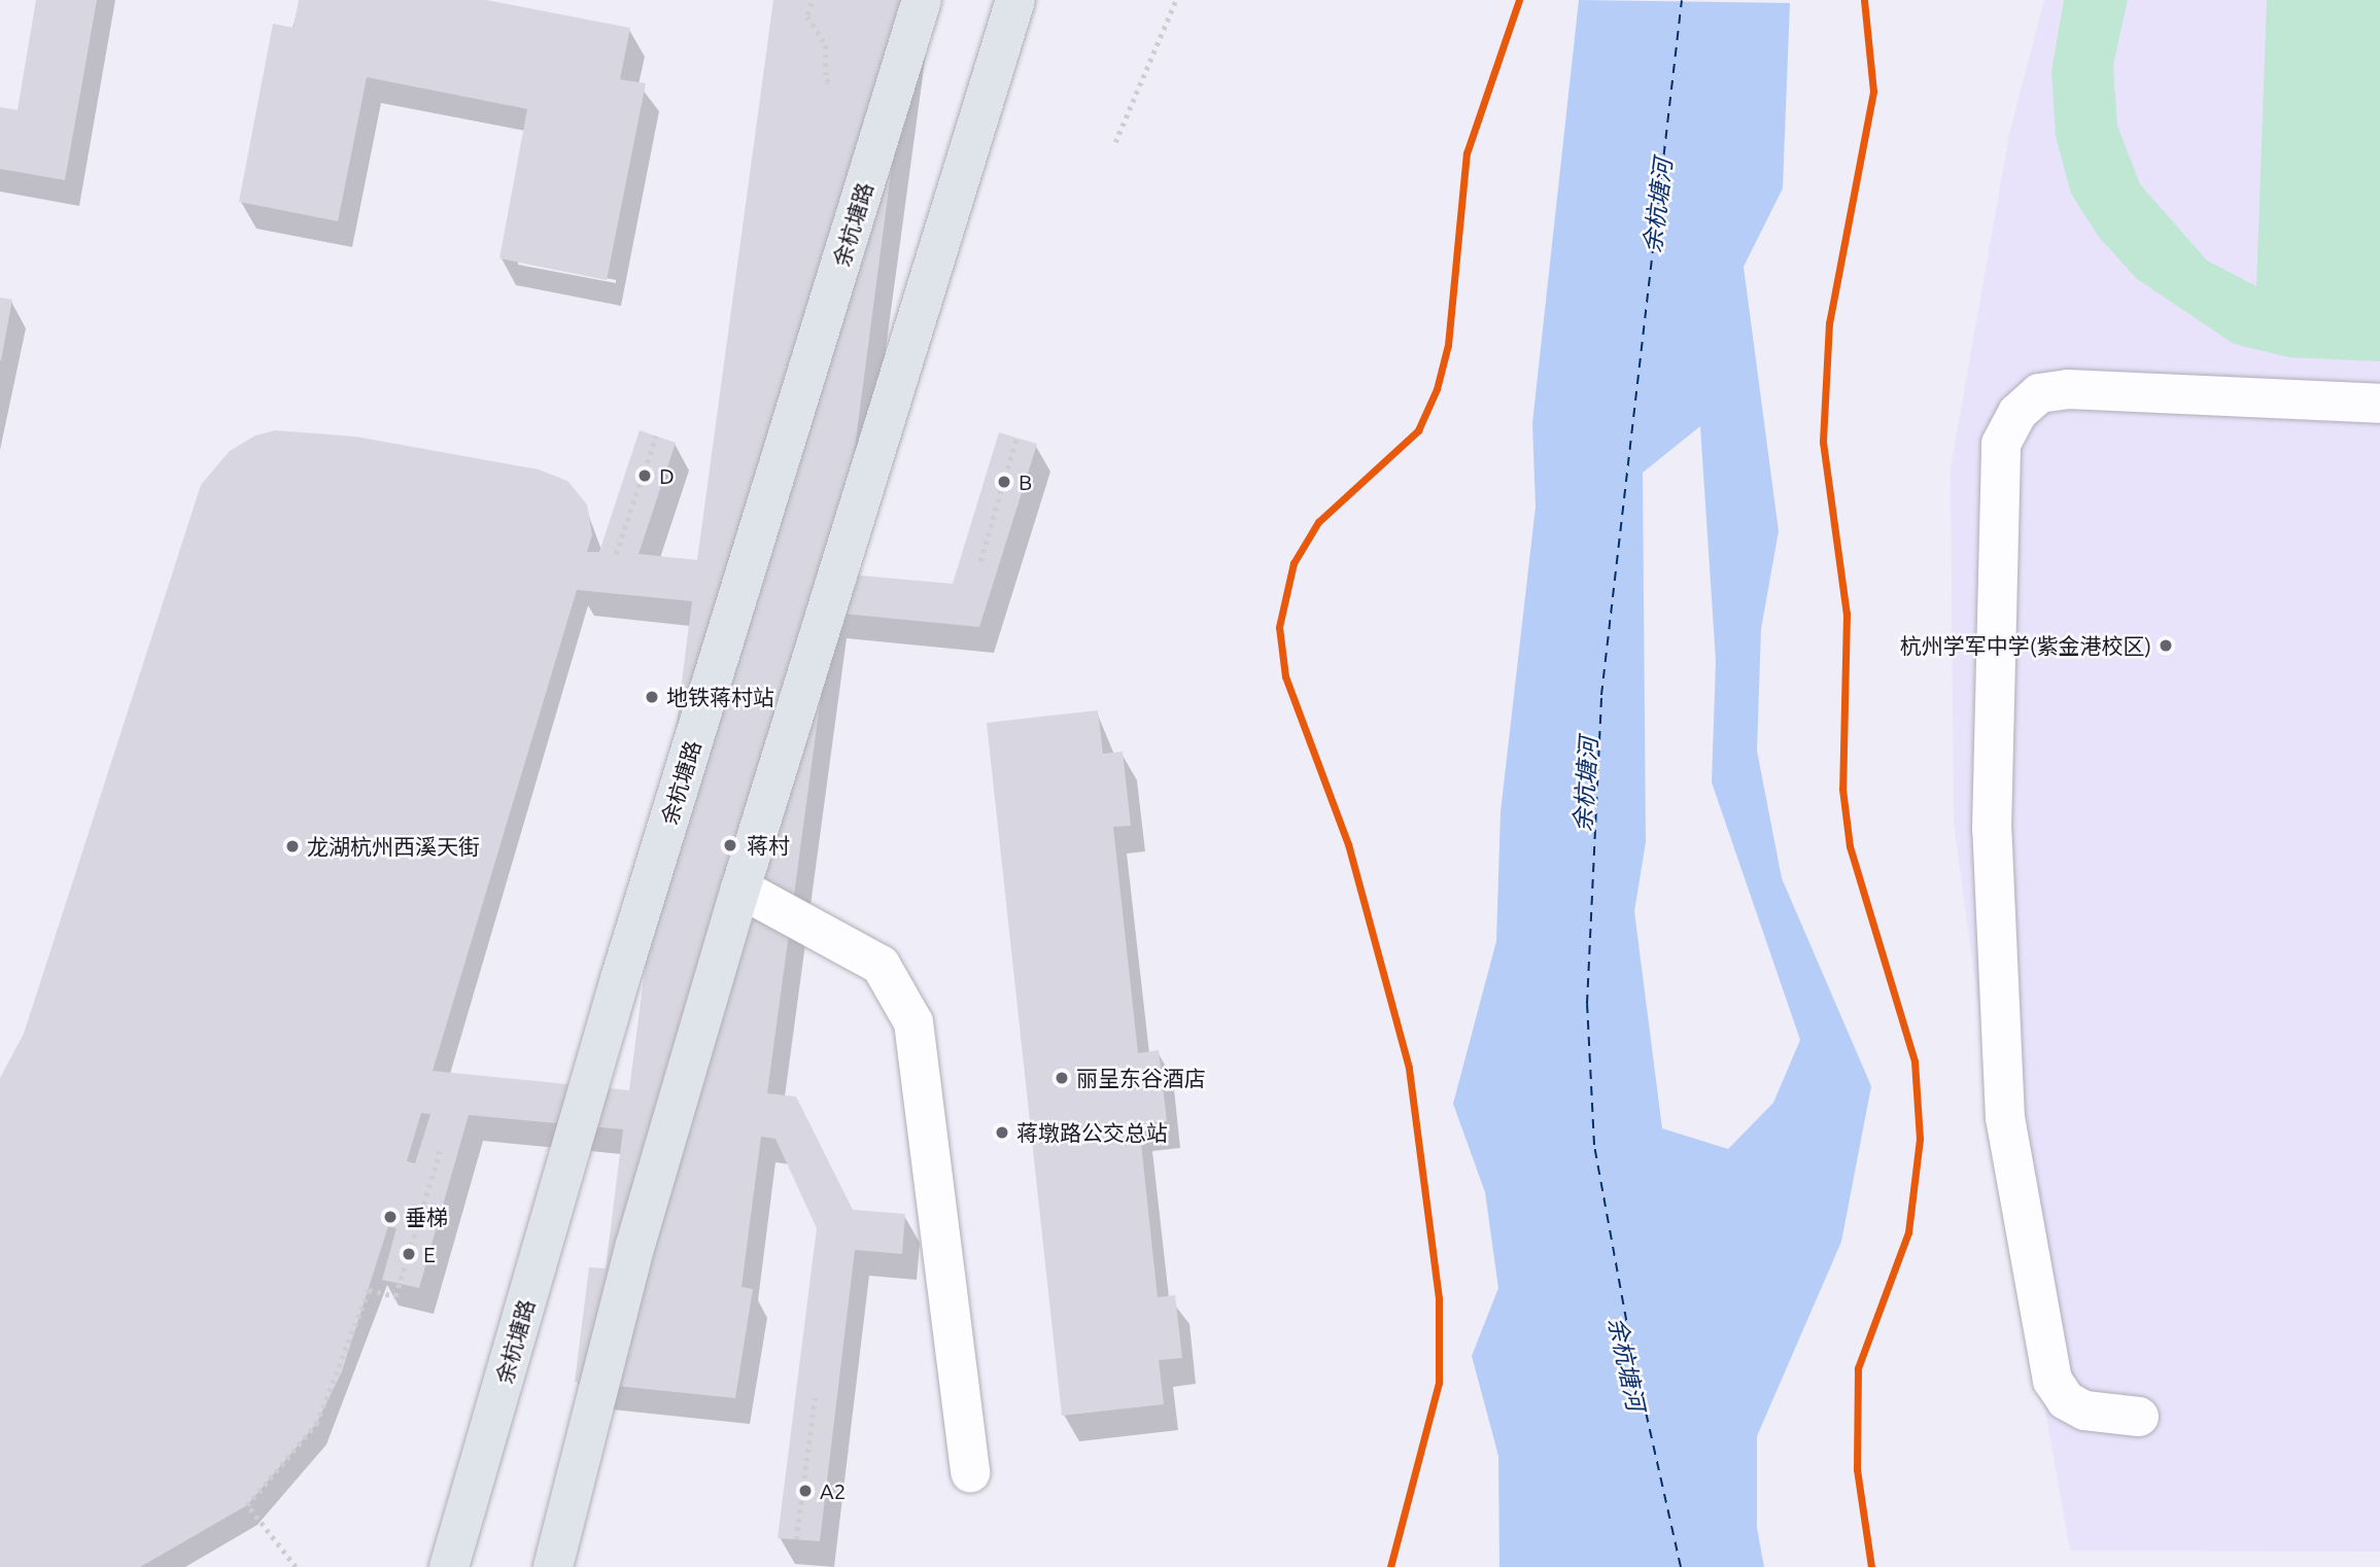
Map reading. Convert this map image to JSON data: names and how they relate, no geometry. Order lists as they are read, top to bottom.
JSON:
{
  "streets": {
    "main road": ["余杭塘路"]
  },
  "water": ["余杭塘河"],
  "places": [
    "D",
    "B",
    "杭州学军中学(紫金港校区)",
    "地铁蒋村站",
    "蒋村",
    "龙湖杭州西溪天街",
    "丽呈东谷酒店",
    "蒋墩路公交总站",
    "垂梯",
    "E",
    "A2"
  ]
}
